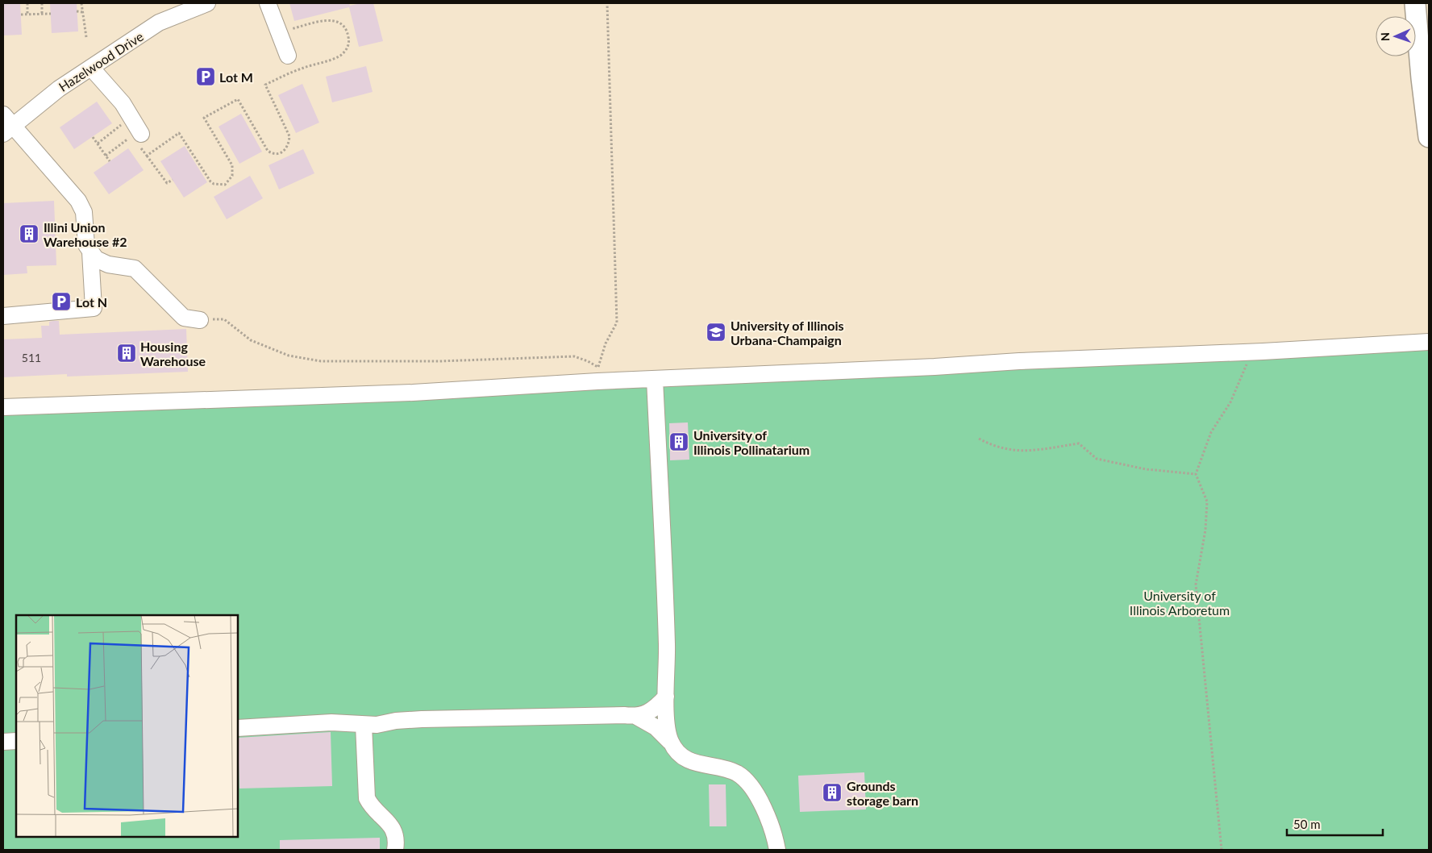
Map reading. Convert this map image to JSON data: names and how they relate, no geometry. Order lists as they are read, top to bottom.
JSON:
{
  "streets": {
    "street": ["Hazelwood Drive"]
  },
  "parks": ["University of Illinois Arboretum"],
  "places": {
    "parking": ["Lot M", "Lot N"],
    "building": [
      "Illini Union Warehouse #2",
      "Housing Warehouse",
      "University of Illinois Pollinatarium",
      "Grounds storage barn"
    ],
    "school or university": ["University of Illinois Urbana-Champaign"]
  },
  "house_numbers": ["511"],
  "scale_bar": "50 m",
  "north": "left"
}
